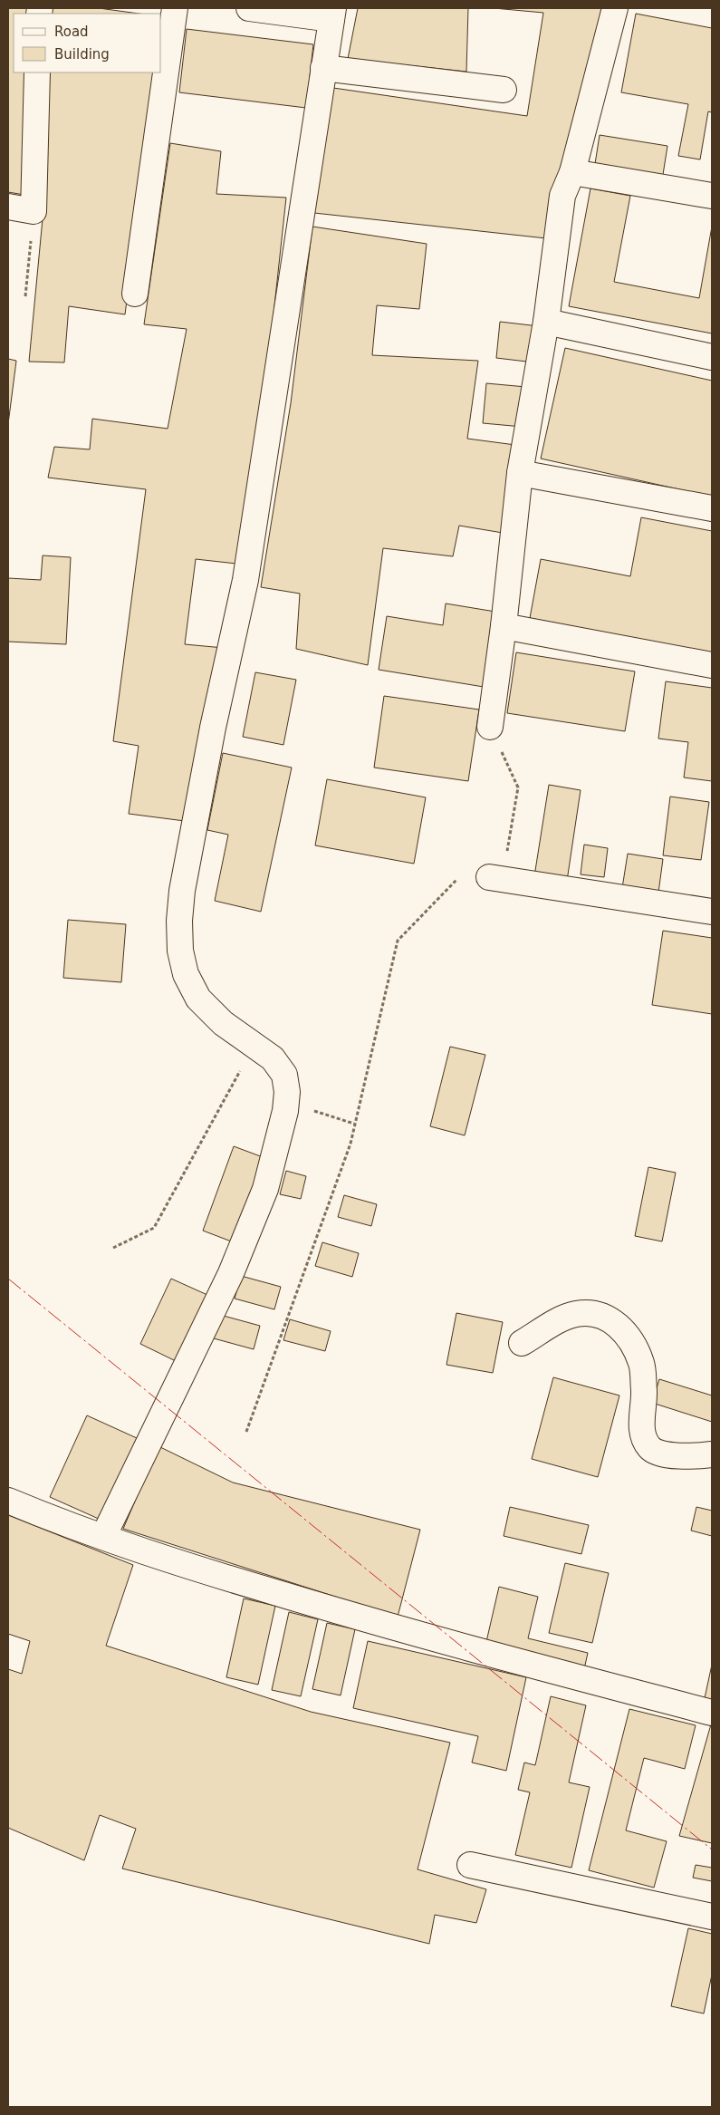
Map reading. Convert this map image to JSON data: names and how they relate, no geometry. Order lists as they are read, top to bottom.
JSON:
{
  "legend": ["Road", "Building"]
}
